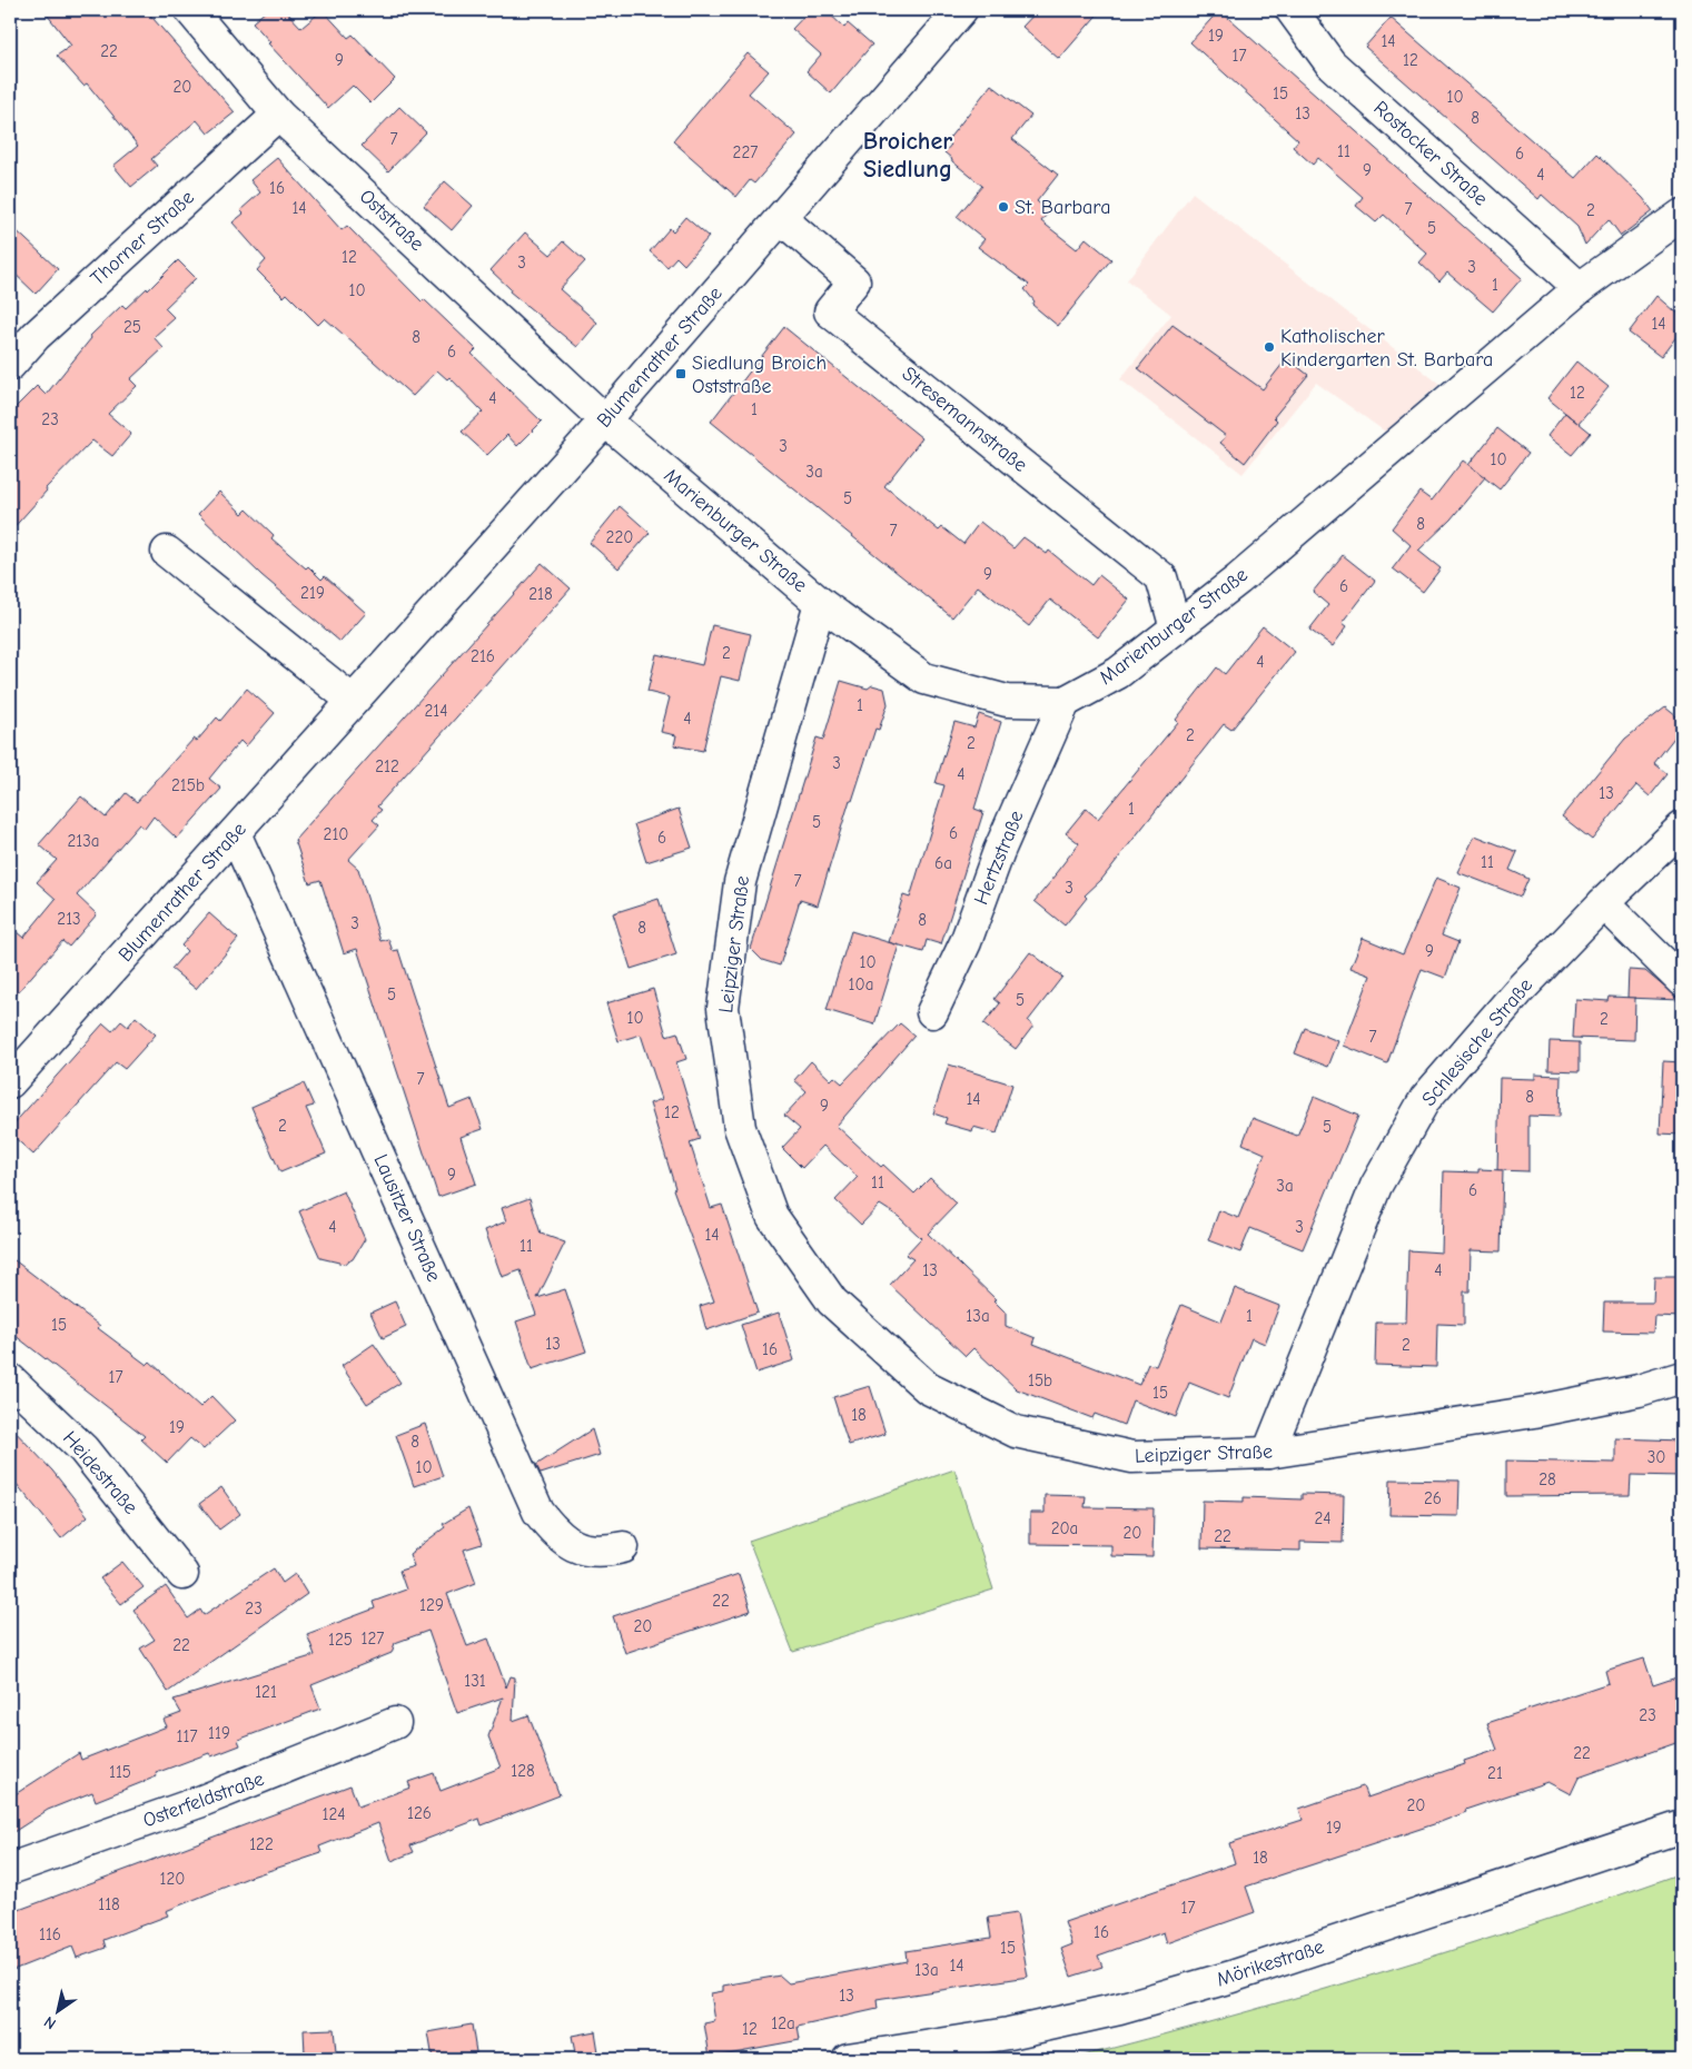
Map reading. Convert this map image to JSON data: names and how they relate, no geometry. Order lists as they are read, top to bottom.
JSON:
{
  "streets": {
    "street": [
      "Rostocker Straße",
      "Oststraße",
      "Thorner Straße",
      "Blumenrather Straße",
      "Stresemannstraße",
      "Marienburger Straße",
      "Hertzstraße",
      "Leipziger Straße",
      "Schlesische Straße",
      "Lausitzer Straße",
      "Heidestraße",
      "Osterfeldstraße",
      "Mörikestraße"
    ]
  },
  "crossings": [
    ["Rostocker Straße", "Marienburger Straße"],
    ["Oststraße", "Thorner Straße"],
    ["Oststraße", "Blumenrather Straße"],
    ["Oststraße", "Marienburger Straße"],
    ["Blumenrather Straße", "Stresemannstraße"],
    ["Blumenrather Straße", "Marienburger Straße"],
    ["Blumenrather Straße", "Lausitzer Straße"],
    ["Stresemannstraße", "Marienburger Straße"],
    ["Marienburger Straße", "Hertzstraße"],
    ["Marienburger Straße", "Leipziger Straße"],
    ["Leipziger Straße", "Schlesische Straße"]
  ],
  "districts": ["Broicher Siedlung"],
  "places": {
    "other": ["St. Barbara", "Katholischer Kindergarten St. Barbara"],
    "transit": ["Siedlung Broich Oststraße"]
  },
  "house_numbers": [
    "19",
    "14",
    "22",
    "17",
    "9",
    "12",
    "20",
    "15",
    "10",
    "13",
    "8",
    "7",
    "11",
    "227",
    "6",
    "9",
    "4",
    "16",
    "14",
    "7",
    "2",
    "5",
    "12",
    "3",
    "3",
    "1",
    "10",
    "14",
    "25",
    "8",
    "6",
    "12",
    "4",
    "1",
    "23",
    "3",
    "10",
    "3a",
    "5",
    "8",
    "7",
    "220",
    "9",
    "6",
    "219",
    "218",
    "2",
    "216",
    "4",
    "1",
    "214",
    "4",
    "2",
    "2",
    "3",
    "212",
    "4",
    "215b",
    "13",
    "1",
    "5",
    "6",
    "210",
    "6",
    "213a",
    "11",
    "6a",
    "7",
    "3",
    "213",
    "8",
    "3",
    "8",
    "9",
    "10",
    "10a",
    "5",
    "5",
    "10",
    "2",
    "7",
    "7",
    "8",
    "14",
    "9",
    "12",
    "2",
    "5",
    "9",
    "11",
    "3a",
    "6",
    "4",
    "3",
    "14",
    "11",
    "13",
    "4",
    "13a",
    "1",
    "15",
    "13",
    "2",
    "16",
    "17",
    "15b",
    "15",
    "18",
    "19",
    "8",
    "30",
    "10",
    "28",
    "26",
    "24",
    "20a",
    "20",
    "22",
    "22",
    "129",
    "23",
    "20",
    "127",
    "125",
    "22",
    "131",
    "121",
    "23",
    "119",
    "117",
    "22",
    "128",
    "115",
    "21",
    "20",
    "126",
    "124",
    "19",
    "122",
    "18",
    "120",
    "118",
    "17",
    "16",
    "116",
    "15",
    "14",
    "13a",
    "13",
    "12a",
    "12"
  ],
  "north": "bottom left"
}
